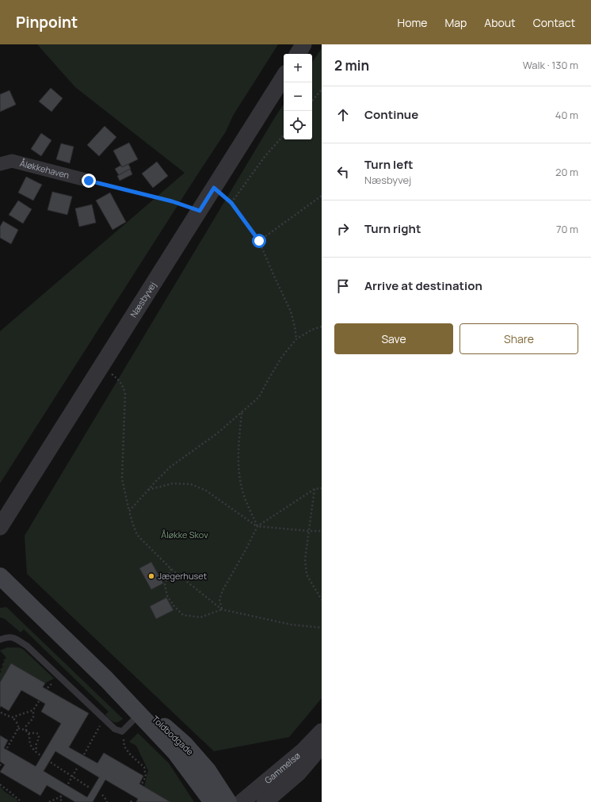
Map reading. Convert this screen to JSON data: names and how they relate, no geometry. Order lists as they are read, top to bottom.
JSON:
{
  "streets": {
    "main road": ["Toldbodgade"],
    "street": ["Åløkkehaven", "Næsbyvej", "Gammelsø"]
  },
  "parks": ["Åløkke Skov"],
  "places": ["Jægerhuset"],
  "page": {
    "header": "Pinpoint",
    "nav": [
      "Home",
      "Map",
      "About",
      "Contact"
    ],
    "heading": ["2 min", "Walk · 130 m"],
    "map_buttons": ["+", "−"],
    "list": [
      ["Continue", "40 m"],
      ["Turn left", "Næsbyvej", "20 m"],
      ["Turn right", "70 m"],
      "Arrive at destination"
    ],
    "buttons": ["Save", "Share"]
  }
}
